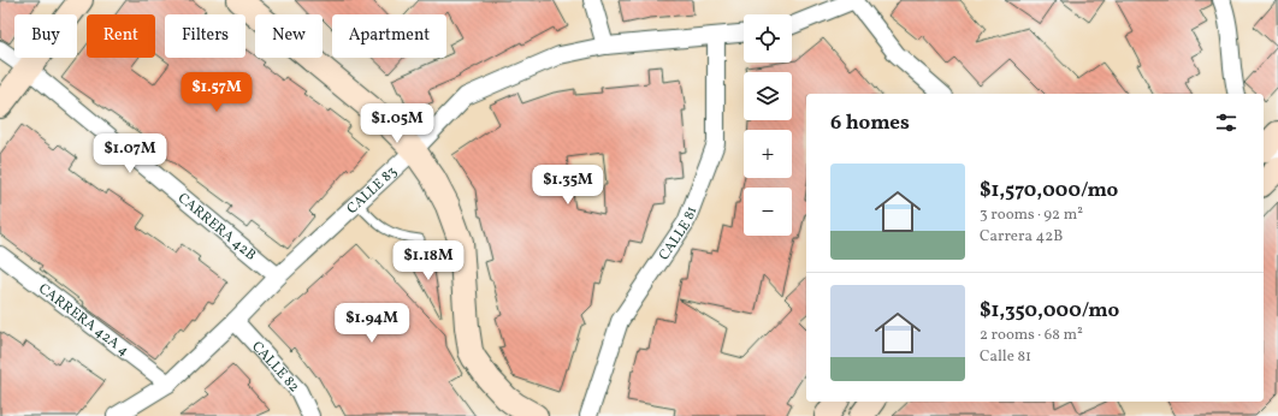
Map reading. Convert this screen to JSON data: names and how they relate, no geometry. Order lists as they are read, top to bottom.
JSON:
{
  "streets": {
    "street": [
      "CALLE 83",
      "CARRERA 42B",
      "CALLE 81",
      "CARRERA 42A 4",
      "CALLE 82"
    ]
  },
  "crossings": [
    ["CALLE 83", "CARRERA 42B"],
    ["CALLE 83", "CALLE 81"],
    ["CALLE 83", "CARRERA 42A 4"],
    ["CALLE 83", "CALLE 82"]
  ],
  "page": {
    "map_buttons": ["+", "−"],
    "chip": [
      "Buy",
      "Rent",
      "Filters",
      "New",
      "Apartment"
    ],
    "price": [
      "$1.57M",
      "$1.05M",
      "$1.07M",
      "$1.35M",
      "$1.18M",
      "$1.94M"
    ],
    "heading": "6 homes",
    "list": [
      {
        "name": "$1,570,000/mo",
        "note": "3 rooms · 92 m² · Carrera 42B"
      },
      {
        "name": "$1,350,000/mo",
        "note": "2 rooms · 68 m² · Calle 81"
      }
    ]
  }
}
